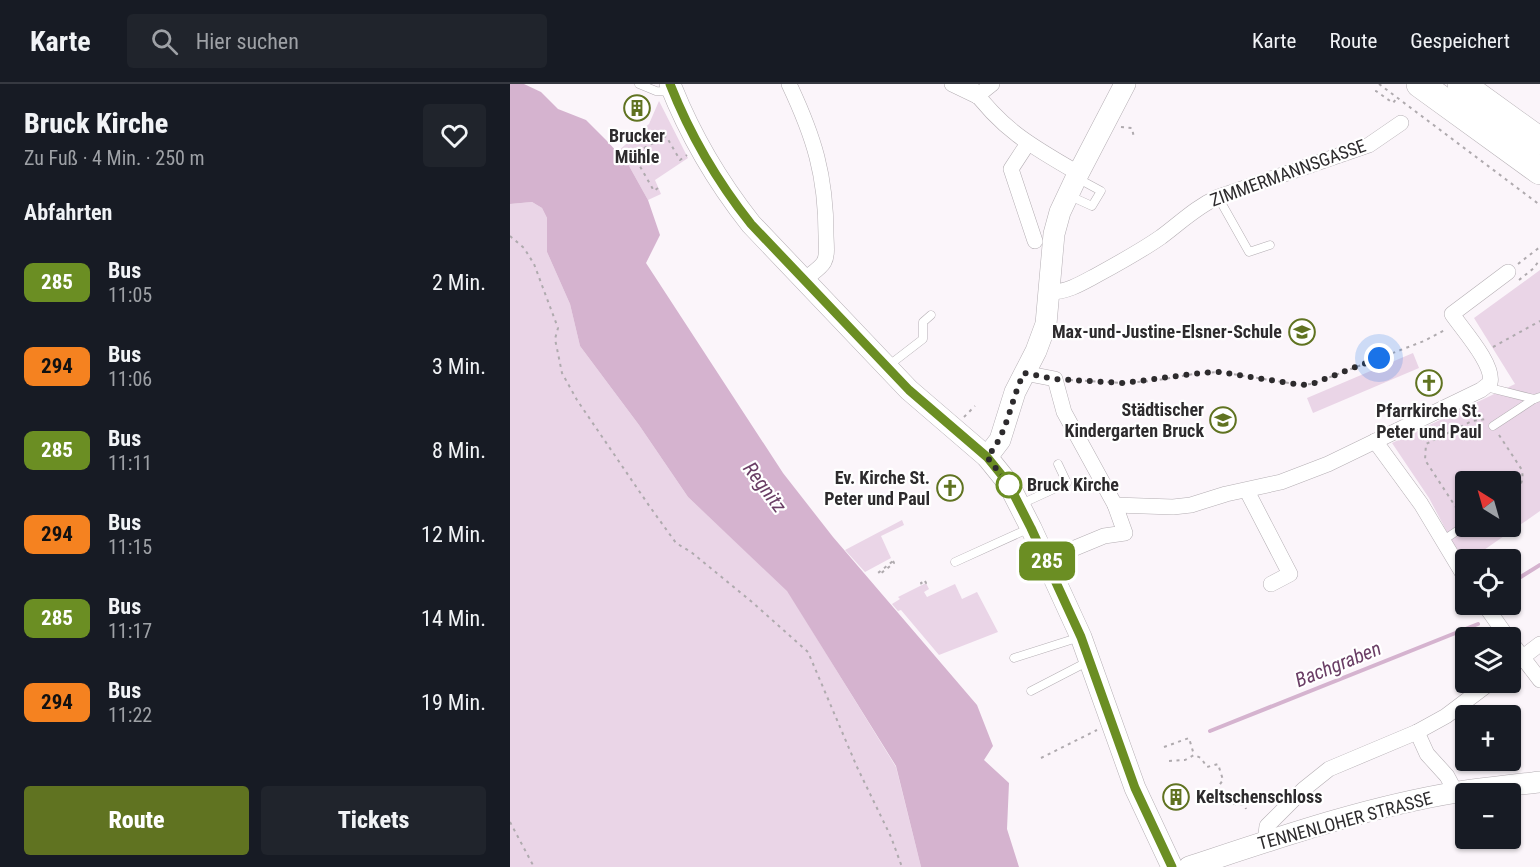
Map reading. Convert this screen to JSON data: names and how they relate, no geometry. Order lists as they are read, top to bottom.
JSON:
{
  "streets": {
    "street": ["ZIMMERMANNSGASSE", "TENNENLOHER STRASSE"]
  },
  "water": ["Regnitz", "Bachgraben"],
  "places": {
    "building": ["Brucker Mühle", "Keltschenschloss"],
    "school or university": ["Max-und-Justine-Elsner-Schule", "Städtischer Kindergarten Bruck"],
    "church": ["Pfarrkirche St. Peter und Paul", "Ev. Kirche St. Peter und Paul"],
    "other": ["Bruck Kirche"]
  },
  "lines": ["bus line 285"],
  "north": "top left",
  "page": {
    "header": "Karte",
    "search": "Hier suchen",
    "nav": ["Karte", "Route", "Gespeichert"],
    "heading": [
      ["Bruck Kirche", "Zu Fuß · 4 Min. · 250 m"],
      "Abfahrten"
    ],
    "on_map": "285",
    "list": [
      {
        "mark": "285",
        "name": "Bus",
        "note": "11:05",
        "value": "2 Min."
      },
      {
        "mark": "294",
        "name": "Bus",
        "note": "11:06",
        "value": "3 Min."
      },
      {
        "mark": "285",
        "name": "Bus",
        "note": "11:11",
        "value": "8 Min."
      },
      {
        "mark": "294",
        "name": "Bus",
        "note": "11:15",
        "value": "12 Min."
      },
      {
        "mark": "285",
        "name": "Bus",
        "note": "11:17",
        "value": "14 Min."
      },
      {
        "mark": "294",
        "name": "Bus",
        "note": "11:22",
        "value": "19 Min."
      }
    ],
    "map_buttons": ["+", "−"],
    "buttons": ["Route", "Tickets"]
  }
}
